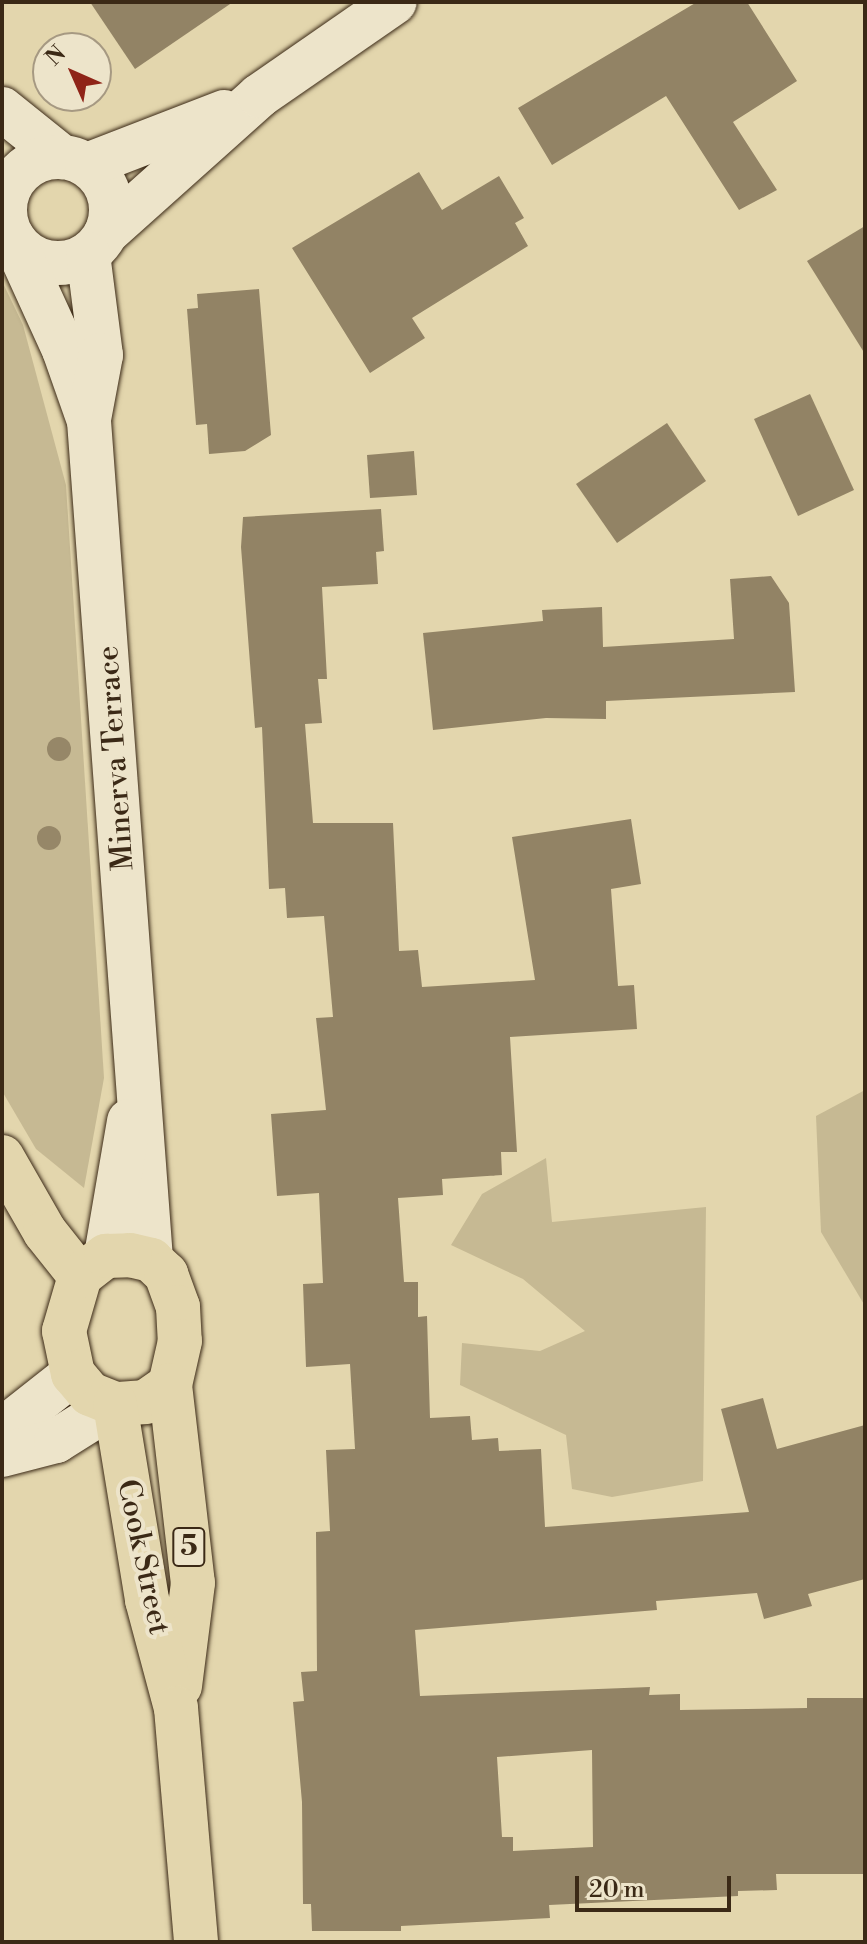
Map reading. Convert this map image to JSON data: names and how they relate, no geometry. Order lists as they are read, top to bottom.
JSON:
{
  "streets": {
    "main road": ["Minerva Terrace", "5", "Cook Street"]
  },
  "crossings": [
    ["Minerva Terrace", "5"],
    ["Minerva Terrace", "Cook Street"],
    ["5", "Cook Street"]
  ],
  "scale_bar": "20 m",
  "north": "top left"
}
